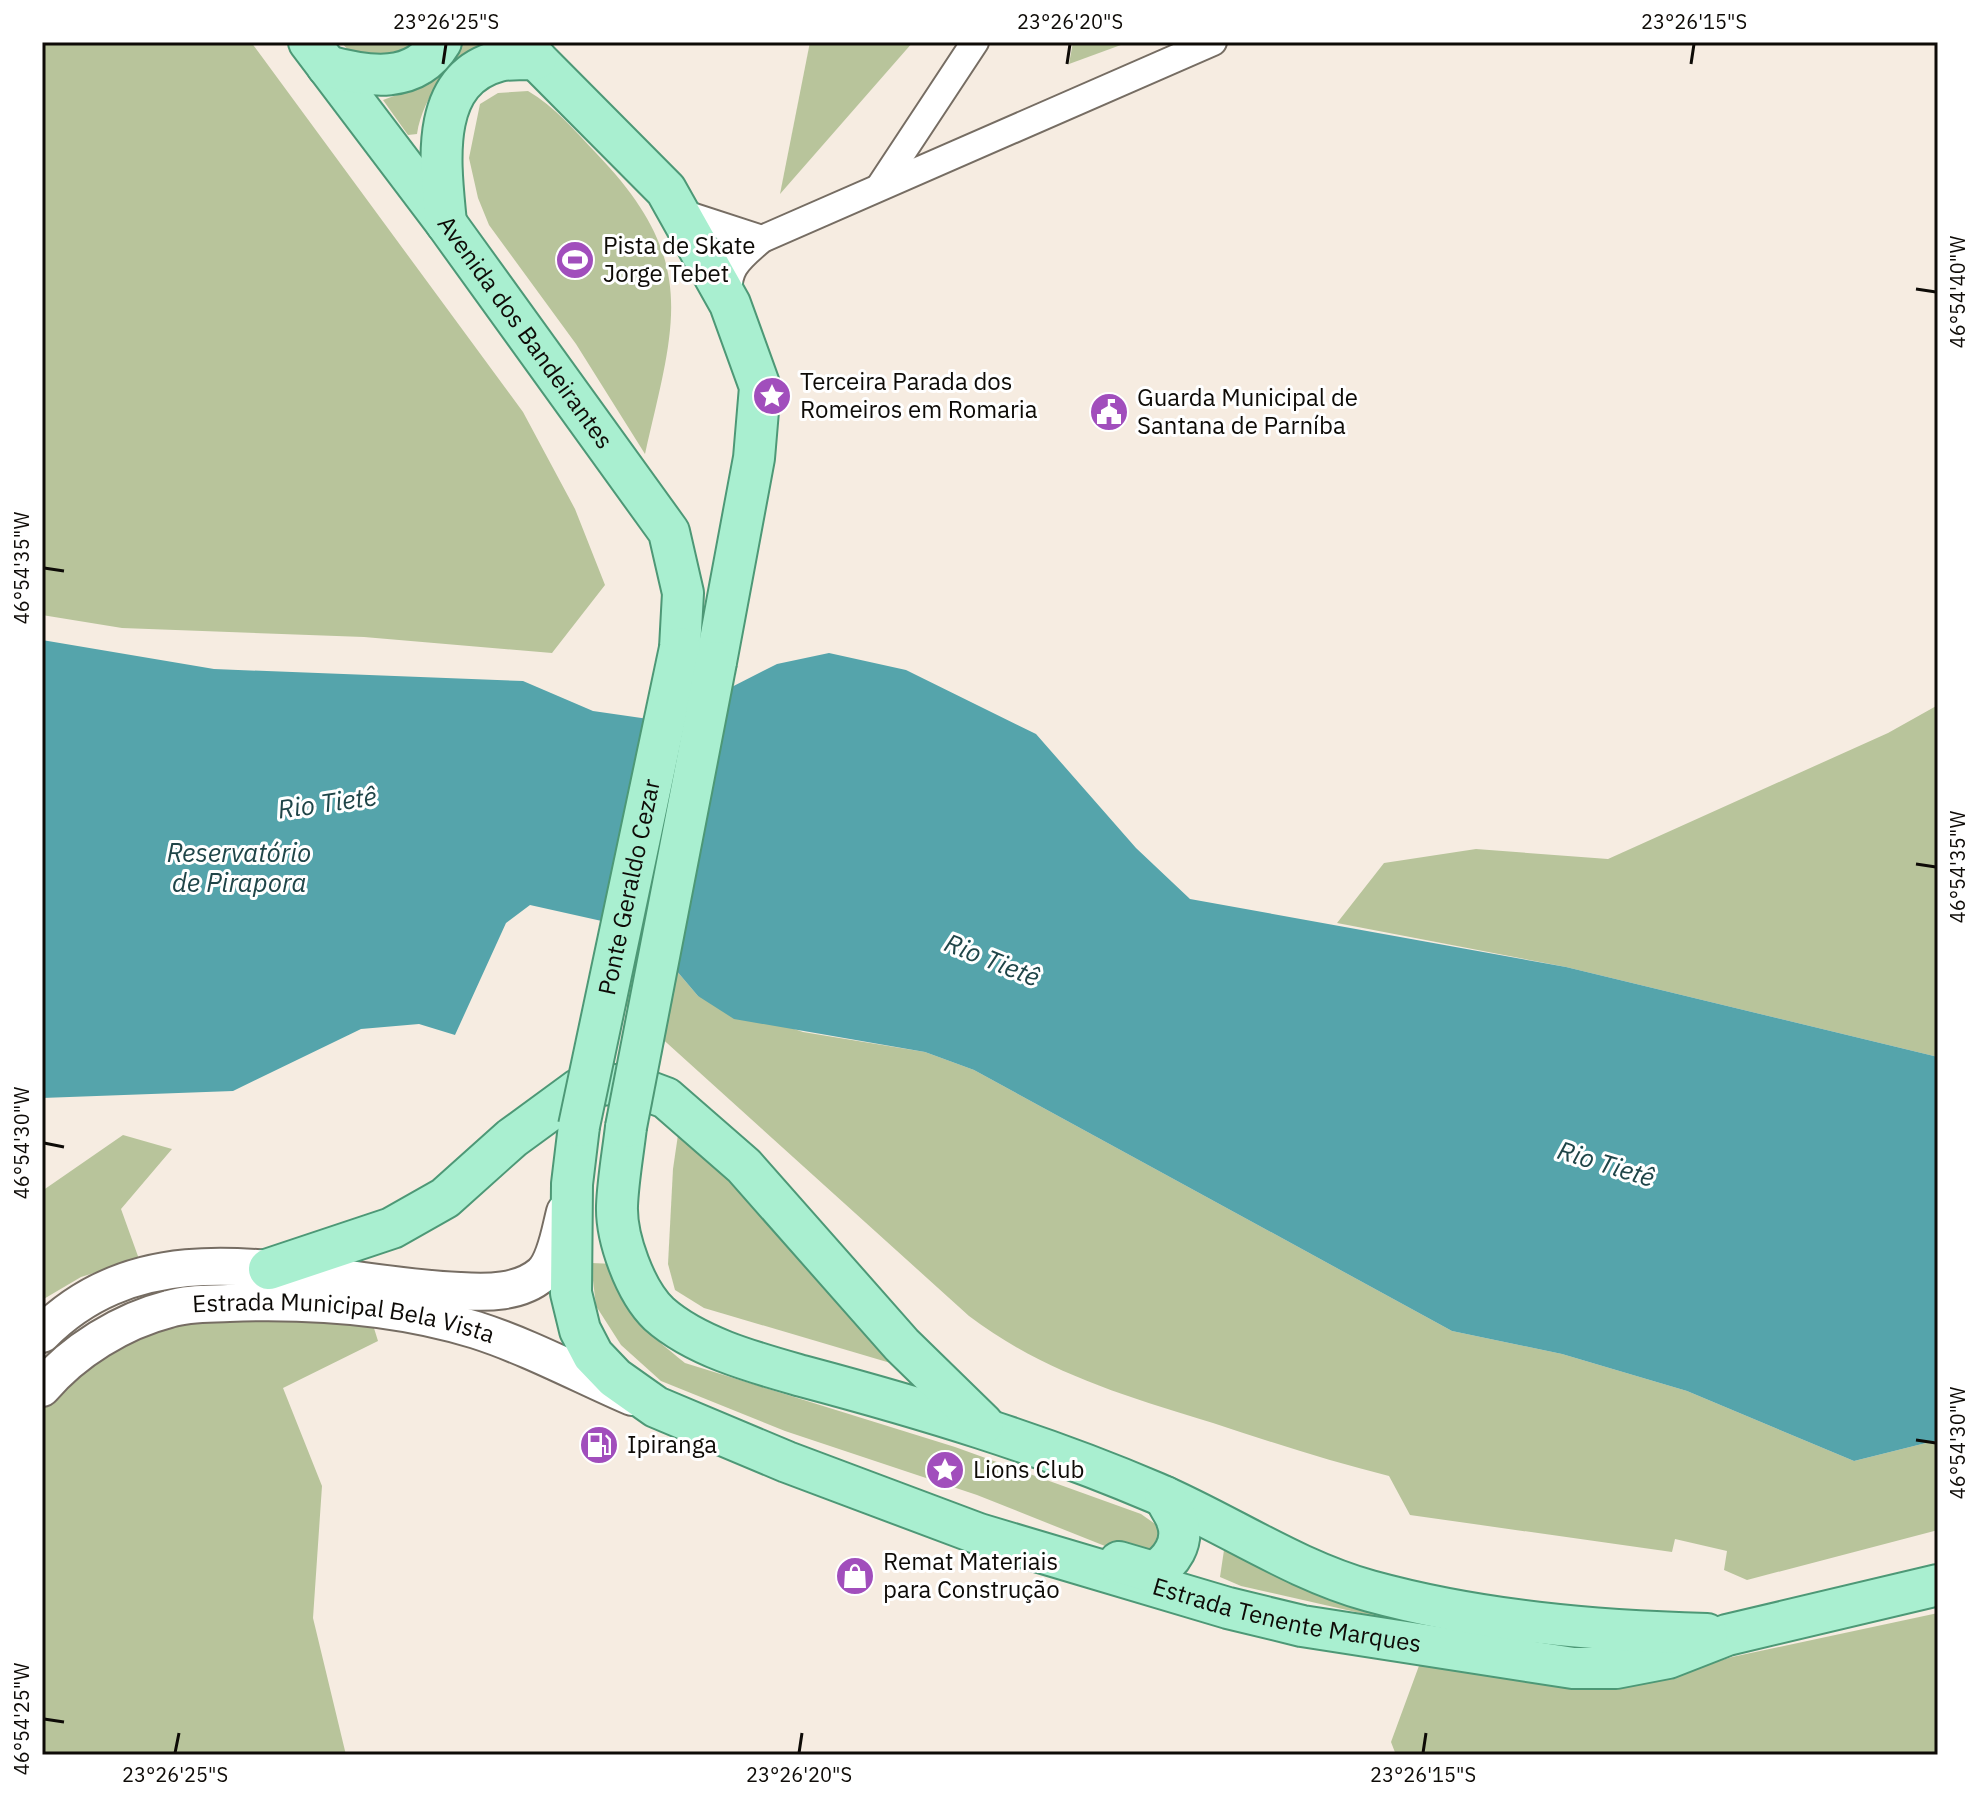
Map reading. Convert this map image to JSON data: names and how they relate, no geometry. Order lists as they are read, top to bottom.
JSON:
{
  "streets": {
    "main road": [
      "Avenida dos Bandeirantes",
      "Ponte Geraldo Cezar",
      "Estrada Municipal Bela Vista",
      "Estrada Tenente Marques"
    ]
  },
  "crossings": [
    ["Avenida dos Bandeirantes", "Ponte Geraldo Cezar"],
    ["Ponte Geraldo Cezar", "Estrada Municipal Bela Vista"],
    ["Ponte Geraldo Cezar", "Estrada Tenente Marques"],
    ["Estrada Municipal Bela Vista", "Estrada Tenente Marques"]
  ],
  "water": ["Rio Tietê", "Reservatório de Pirapora"],
  "places": {
    "sports": ["Pista de Skate Jorge Tebet"],
    "place": ["Terceira Parada dos Romeiros em Romaria", "Lions Club"],
    "public building": ["Guarda Municipal de Santana de Parníba"],
    "fuel station": ["Ipiranga"],
    "shop": ["Remat Materiais para Construção"]
  },
  "coordinates": [
    "23°26'25\"S",
    "23°26'20\"S",
    "23°26'15\"S",
    "46°54'40\"W",
    "46°54'35\"W",
    "46°54'30\"W",
    "46°54'25\"W"
  ]
}
